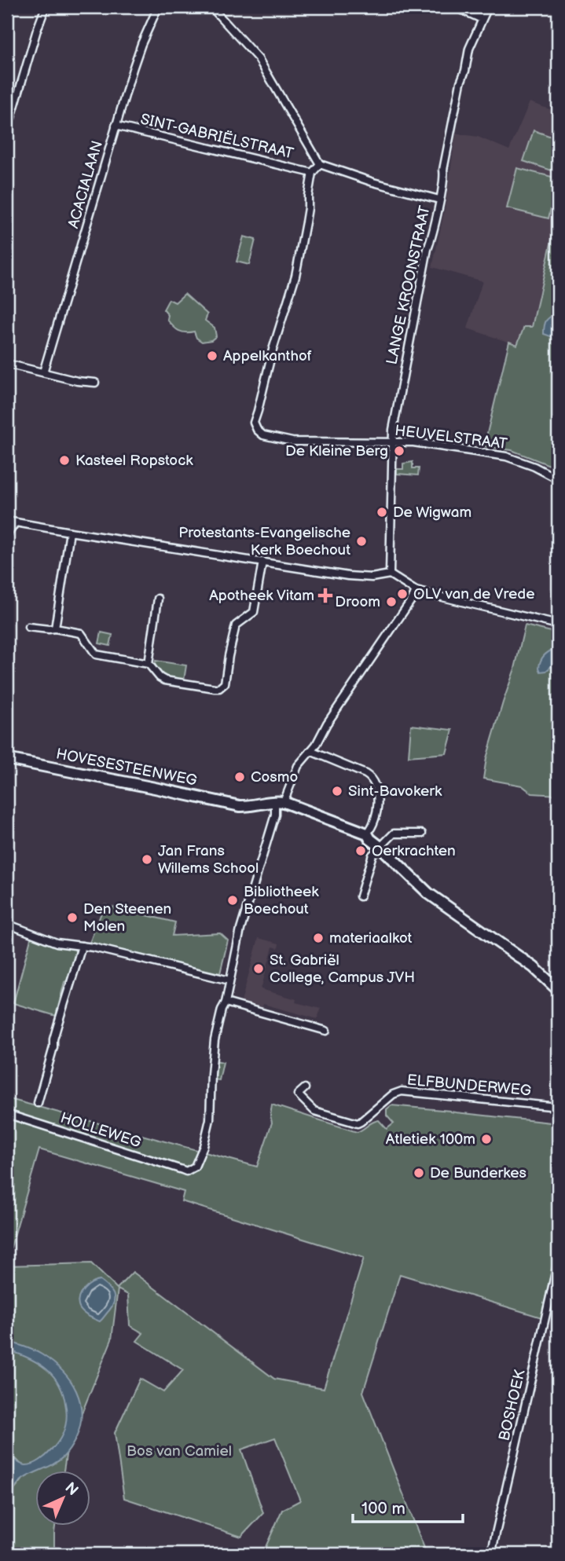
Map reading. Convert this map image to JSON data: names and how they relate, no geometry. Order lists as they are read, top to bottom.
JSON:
{
  "streets": {
    "street": [
      "SINT-GABRIËLSTRAAT",
      "ACACIALAAN",
      "LANGE KROONSTRAAT",
      "HEUVELSTRAAT",
      "HOVESESTEENWEG",
      "ELFBUNDERWEG",
      "HOLLEWEG",
      "BOSHOEK"
    ]
  },
  "crossings": [
    ["SINT-GABRIËLSTRAAT", "ACACIALAAN"],
    ["SINT-GABRIËLSTRAAT", "HEUVELSTRAAT"],
    ["LANGE KROONSTRAAT", "HEUVELSTRAAT"]
  ],
  "parks": ["Bos van Camiel"],
  "places": {
    "other": [
      "Appelkanthof",
      "De Kleine Berg",
      "Kasteel Ropstock",
      "De Wigwam",
      "Protestants-Evangelische Kerk Boechout",
      "OLV van de Vrede",
      "Droom",
      "Cosmo",
      "Sint-Bavokerk",
      "Oerkrachten",
      "Jan Frans Willems School",
      "Bibliotheek Boechout",
      "Den Steenen Molen",
      "materiaalkot",
      "St. Gabriël College, Campus JVH",
      "Atletiek 100m",
      "De Bunderkes"
    ],
    "health": ["Apotheek Vitam"]
  },
  "scale_bar": "100 m",
  "north": "top right"
}
